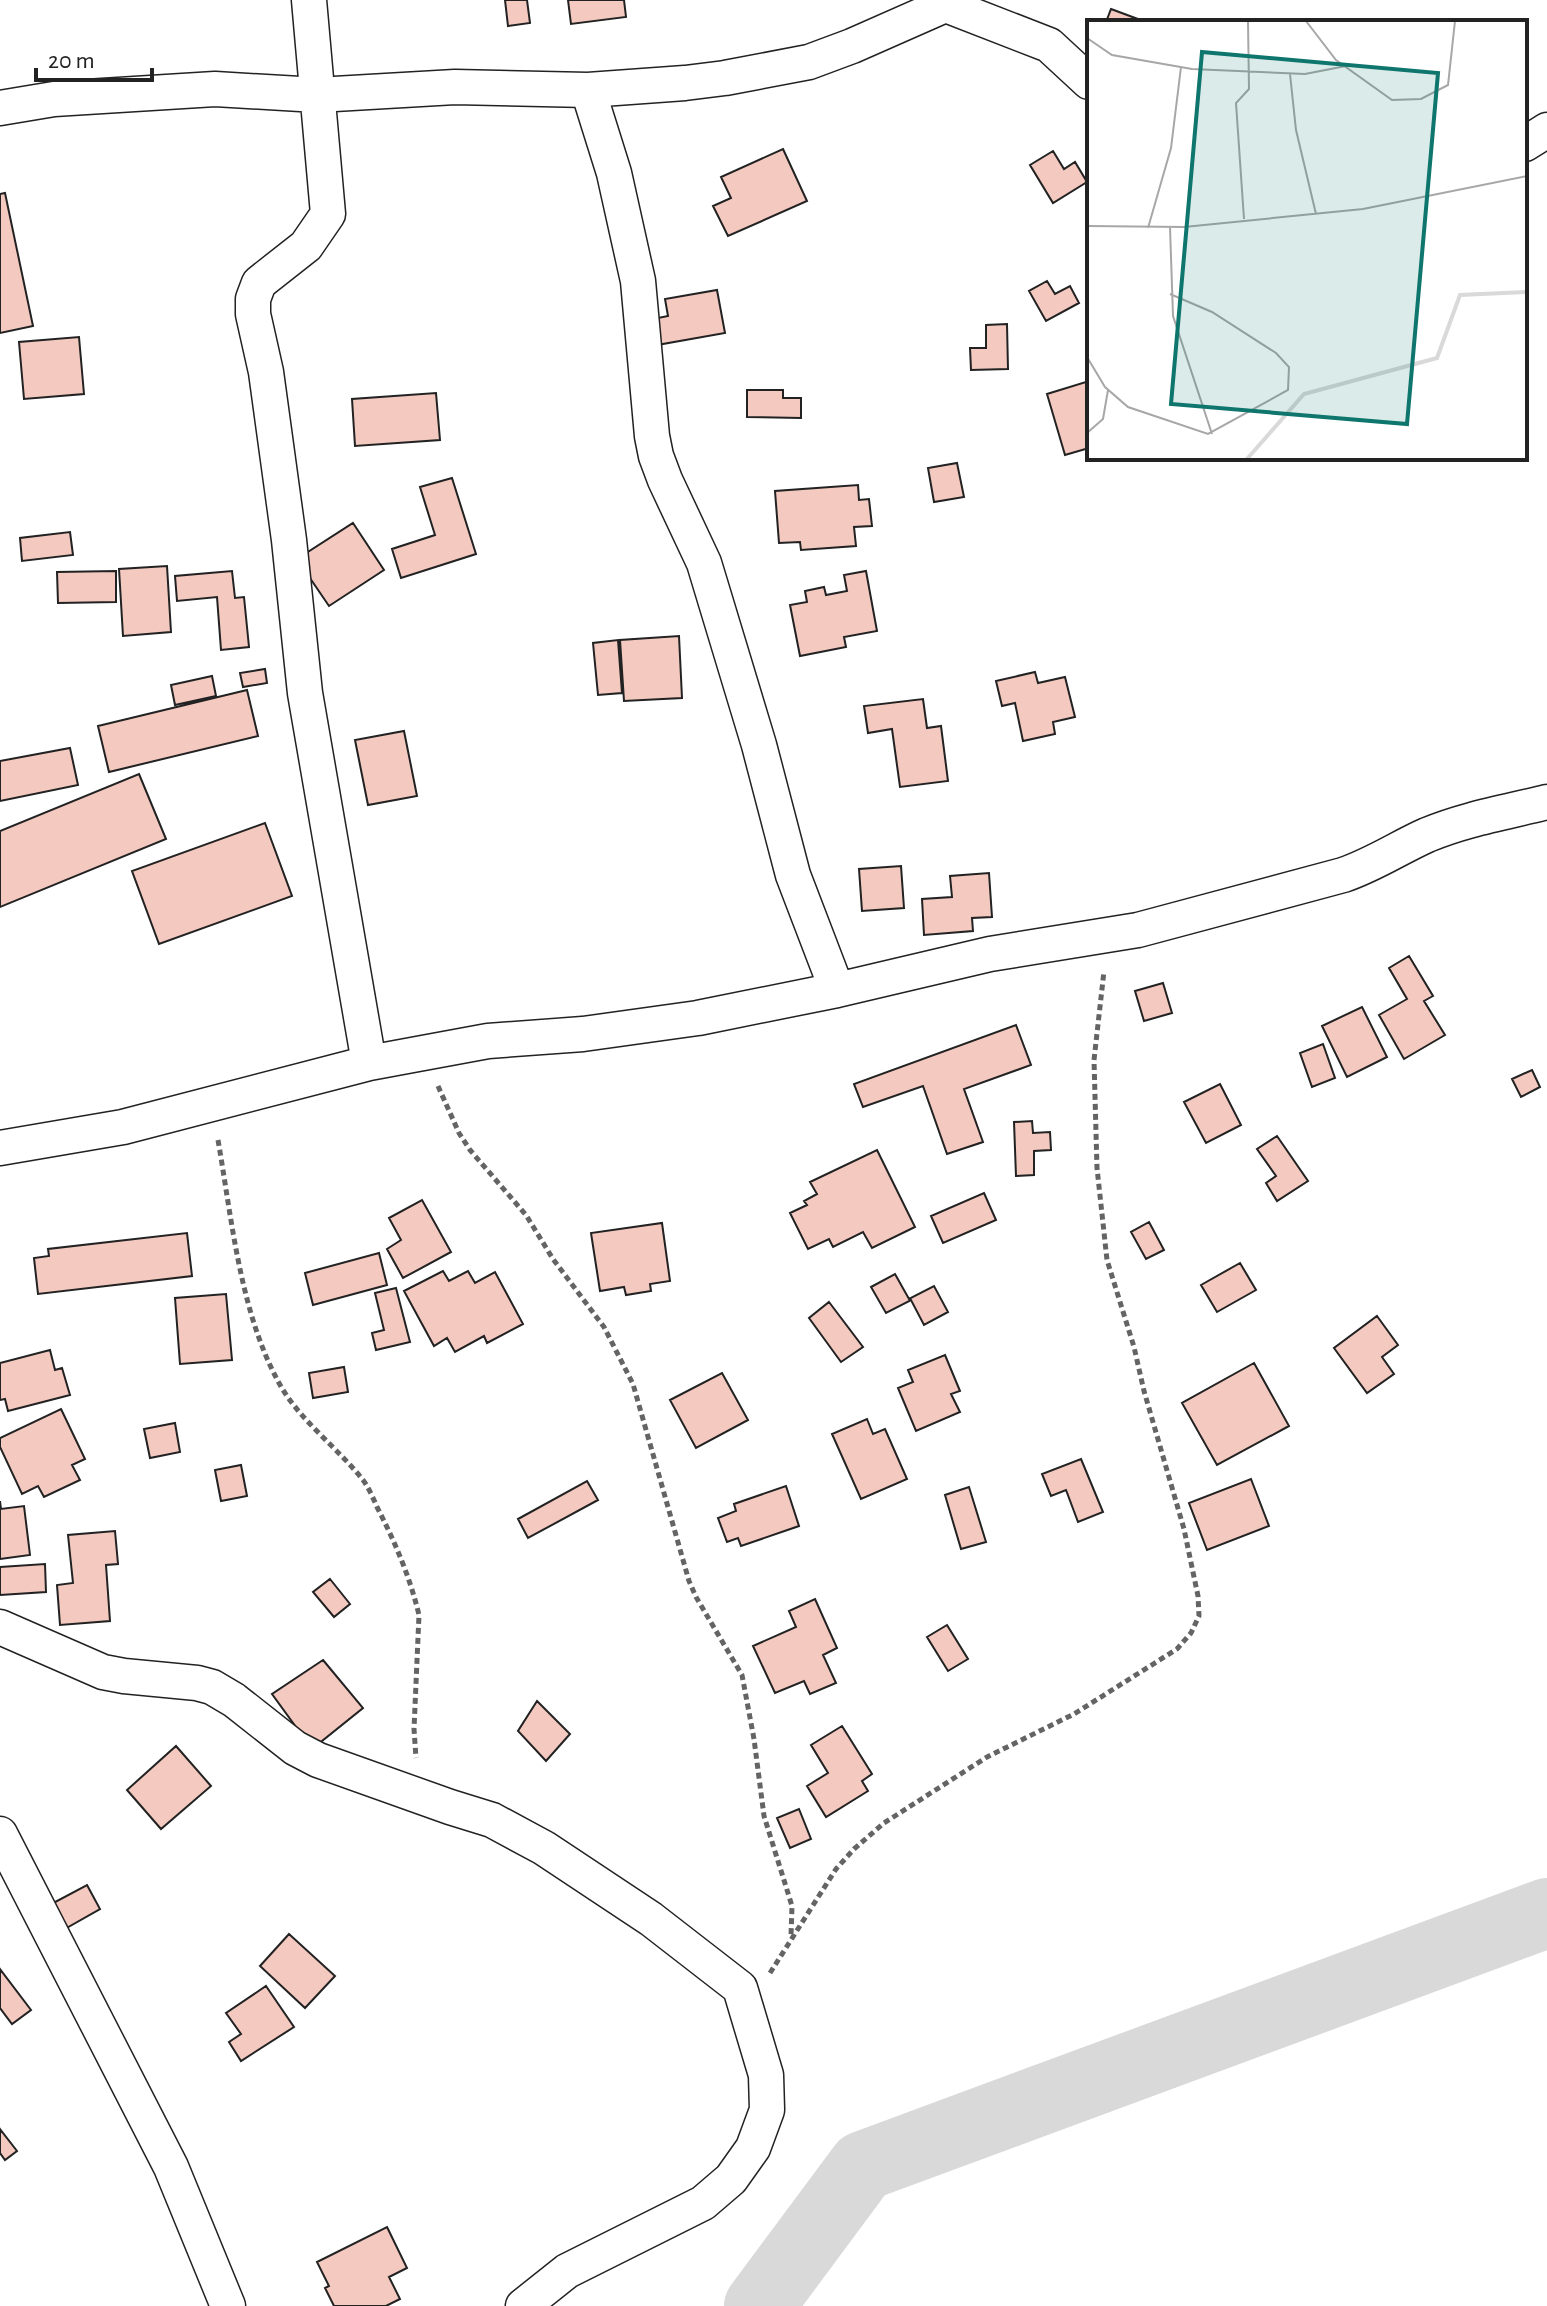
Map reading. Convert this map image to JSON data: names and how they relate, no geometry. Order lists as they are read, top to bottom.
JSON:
{
  "scale_bar": "20 m"
}
